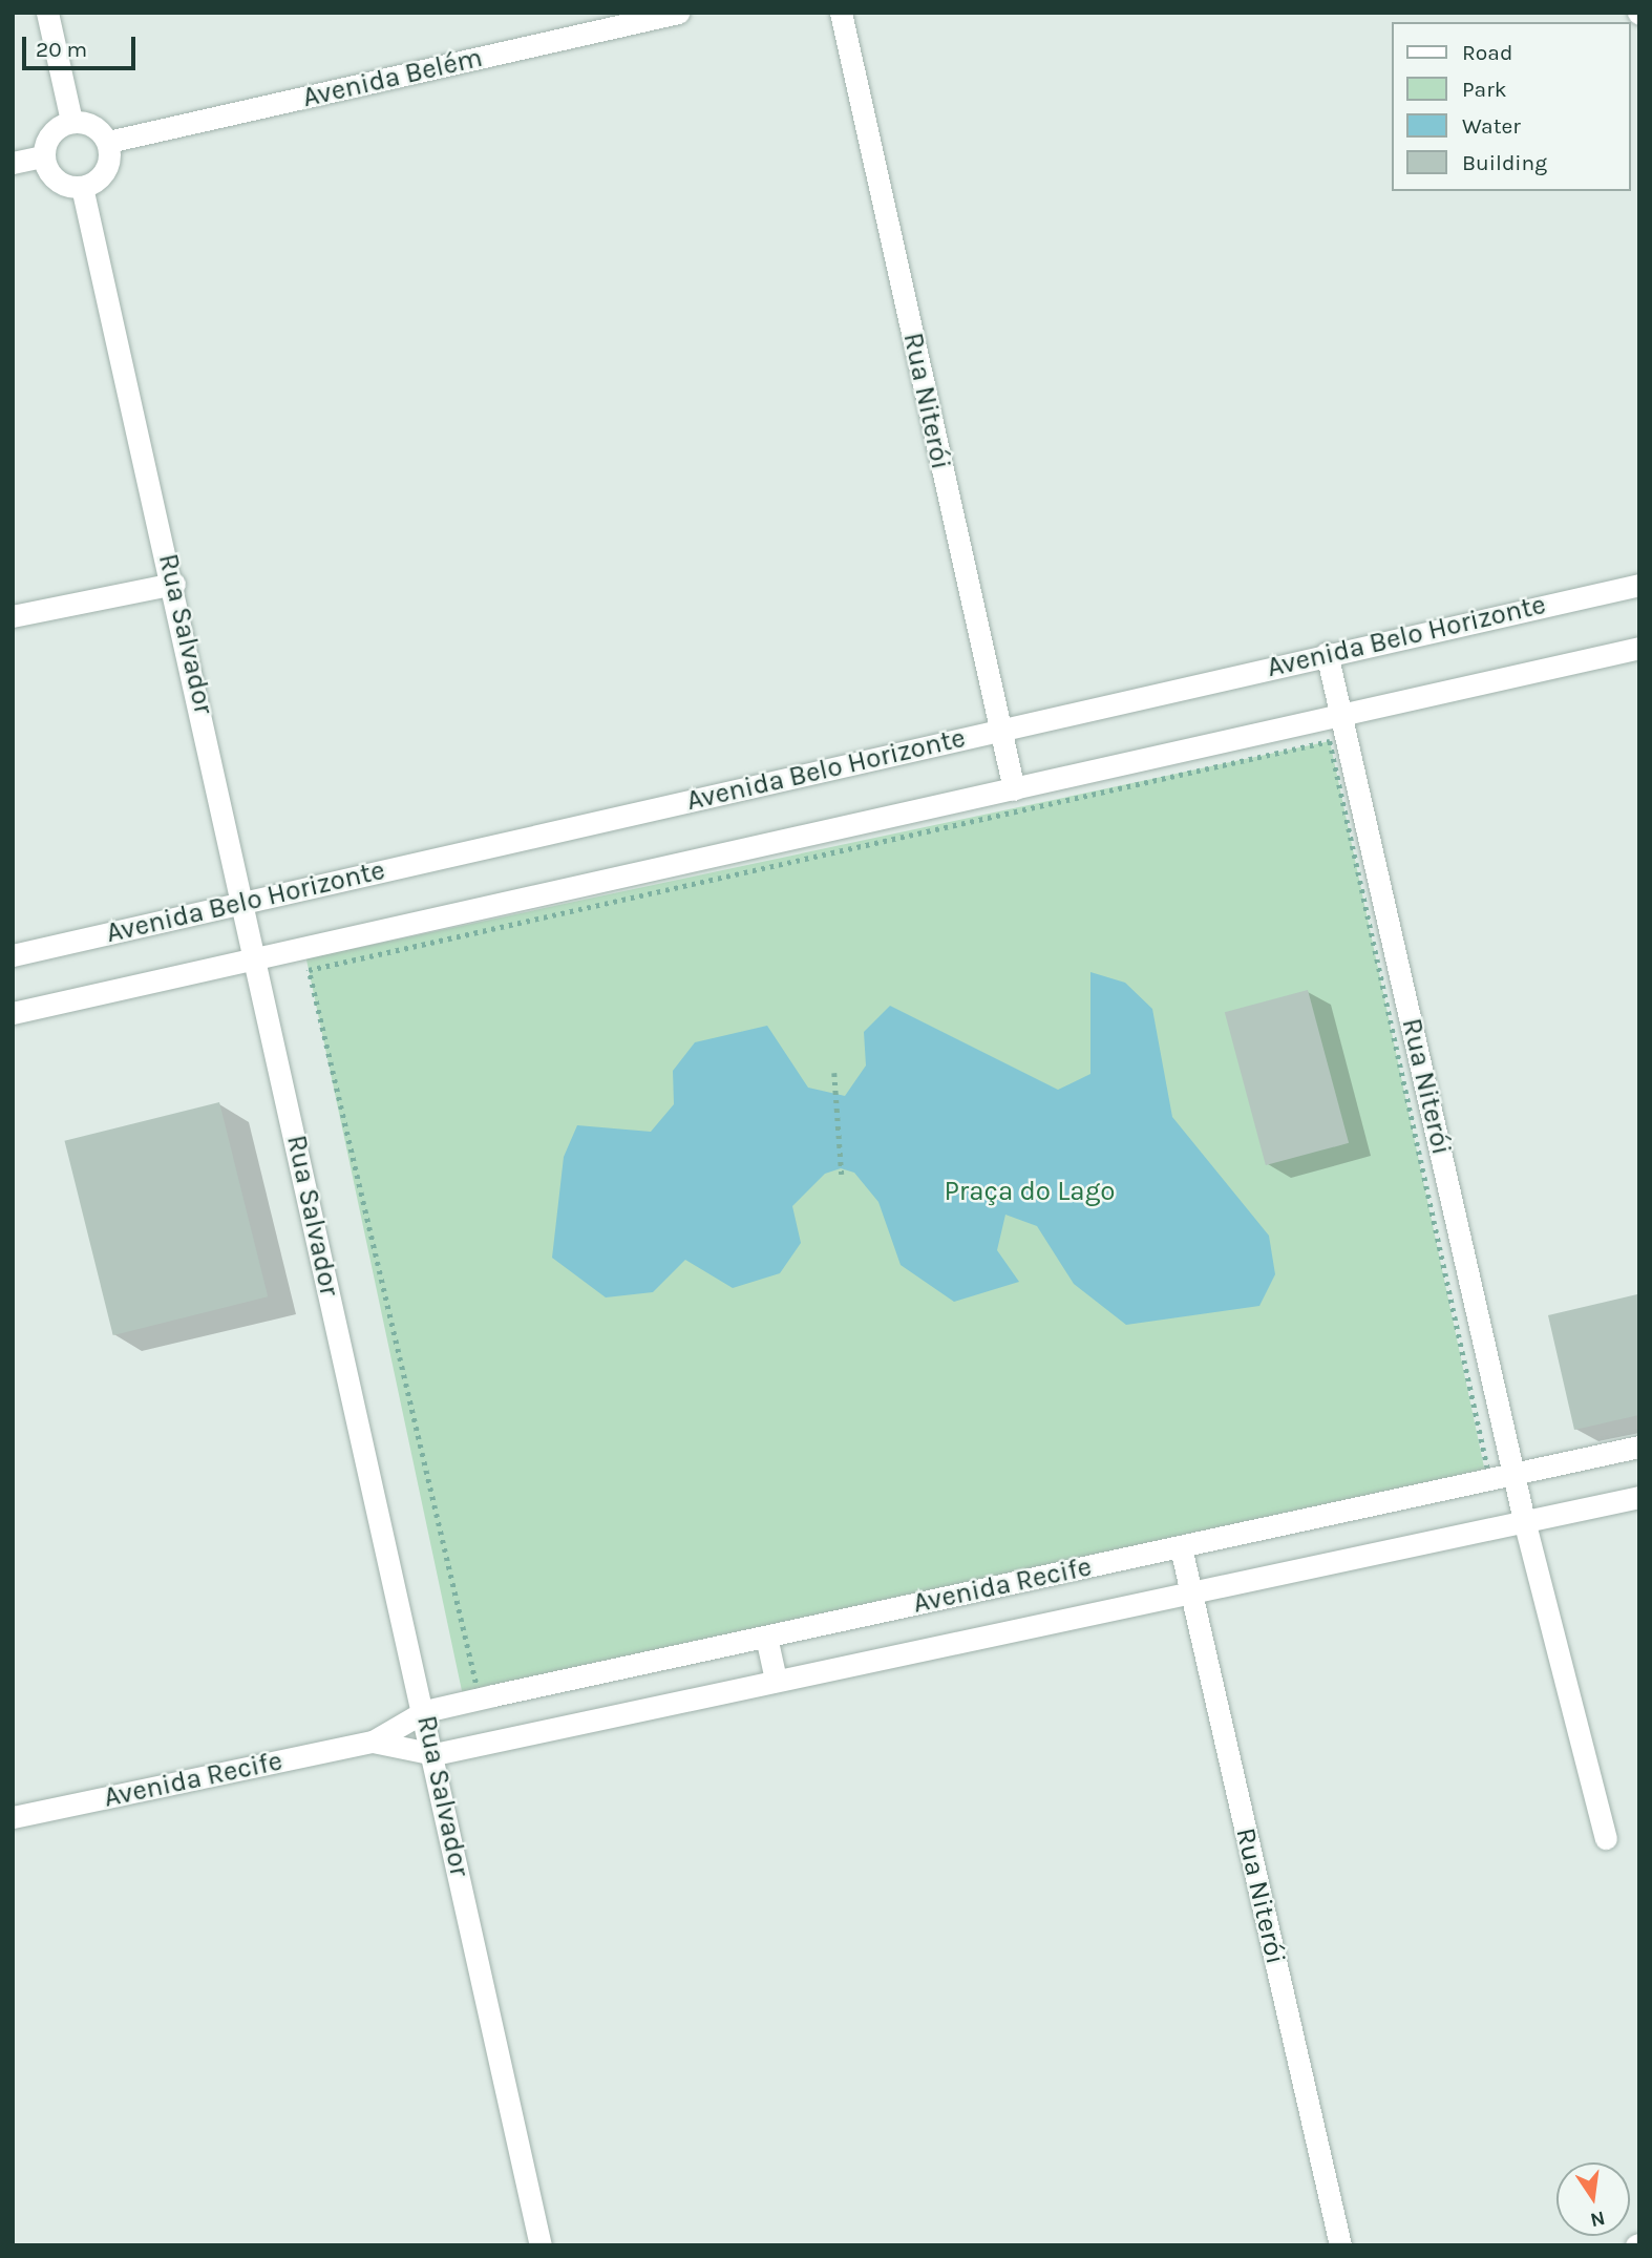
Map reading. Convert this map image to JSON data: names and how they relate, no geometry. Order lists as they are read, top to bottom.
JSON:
{
  "streets": {
    "street": [
      "Avenida Belém",
      "Rua Niterói",
      "Rua Salvador",
      "Avenida Belo Horizonte",
      "Avenida Recife"
    ]
  },
  "crossings": [
    ["Avenida Belém", "Rua Salvador"],
    ["Rua Niterói", "Avenida Belo Horizonte"],
    ["Rua Niterói", "Avenida Recife"],
    ["Rua Salvador", "Avenida Belo Horizonte"],
    ["Rua Salvador", "Avenida Recife"]
  ],
  "parks": ["Praça do Lago"],
  "legend": [
    "Road",
    "Park",
    "Water",
    "Building"
  ],
  "scale_bar": "20 m",
  "north": "bottom"
}
